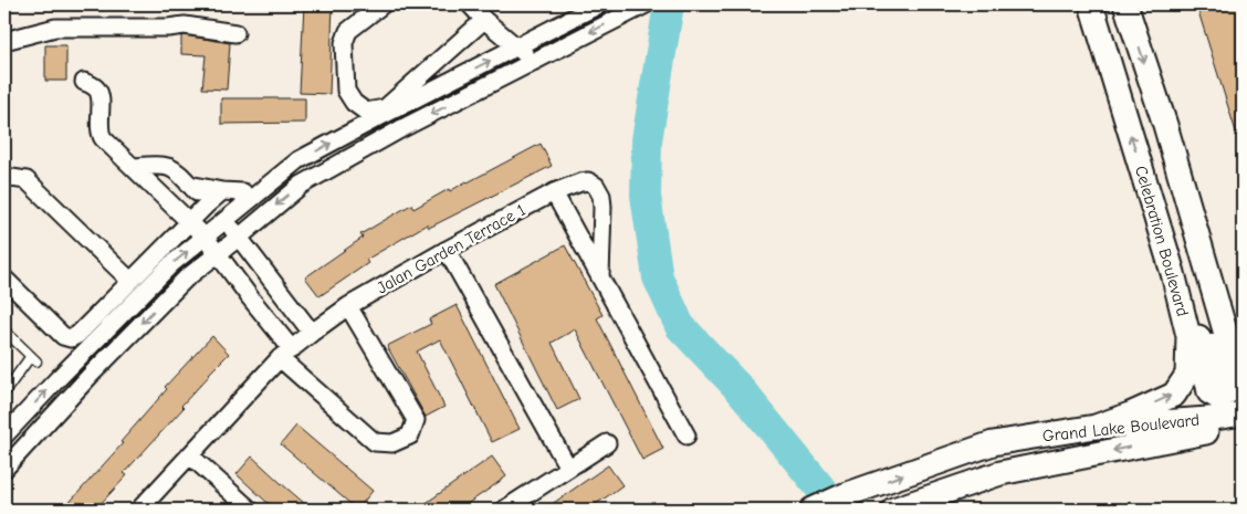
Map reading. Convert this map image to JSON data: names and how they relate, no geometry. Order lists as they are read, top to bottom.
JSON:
{
  "streets": {
    "street": ["Celebration Boulevard", "Jalan Garden Terrace 1", "Grand Lake Boulevard"]
  },
  "crossings": [
    ["Celebration Boulevard", "Grand Lake Boulevard"]
  ]
}
